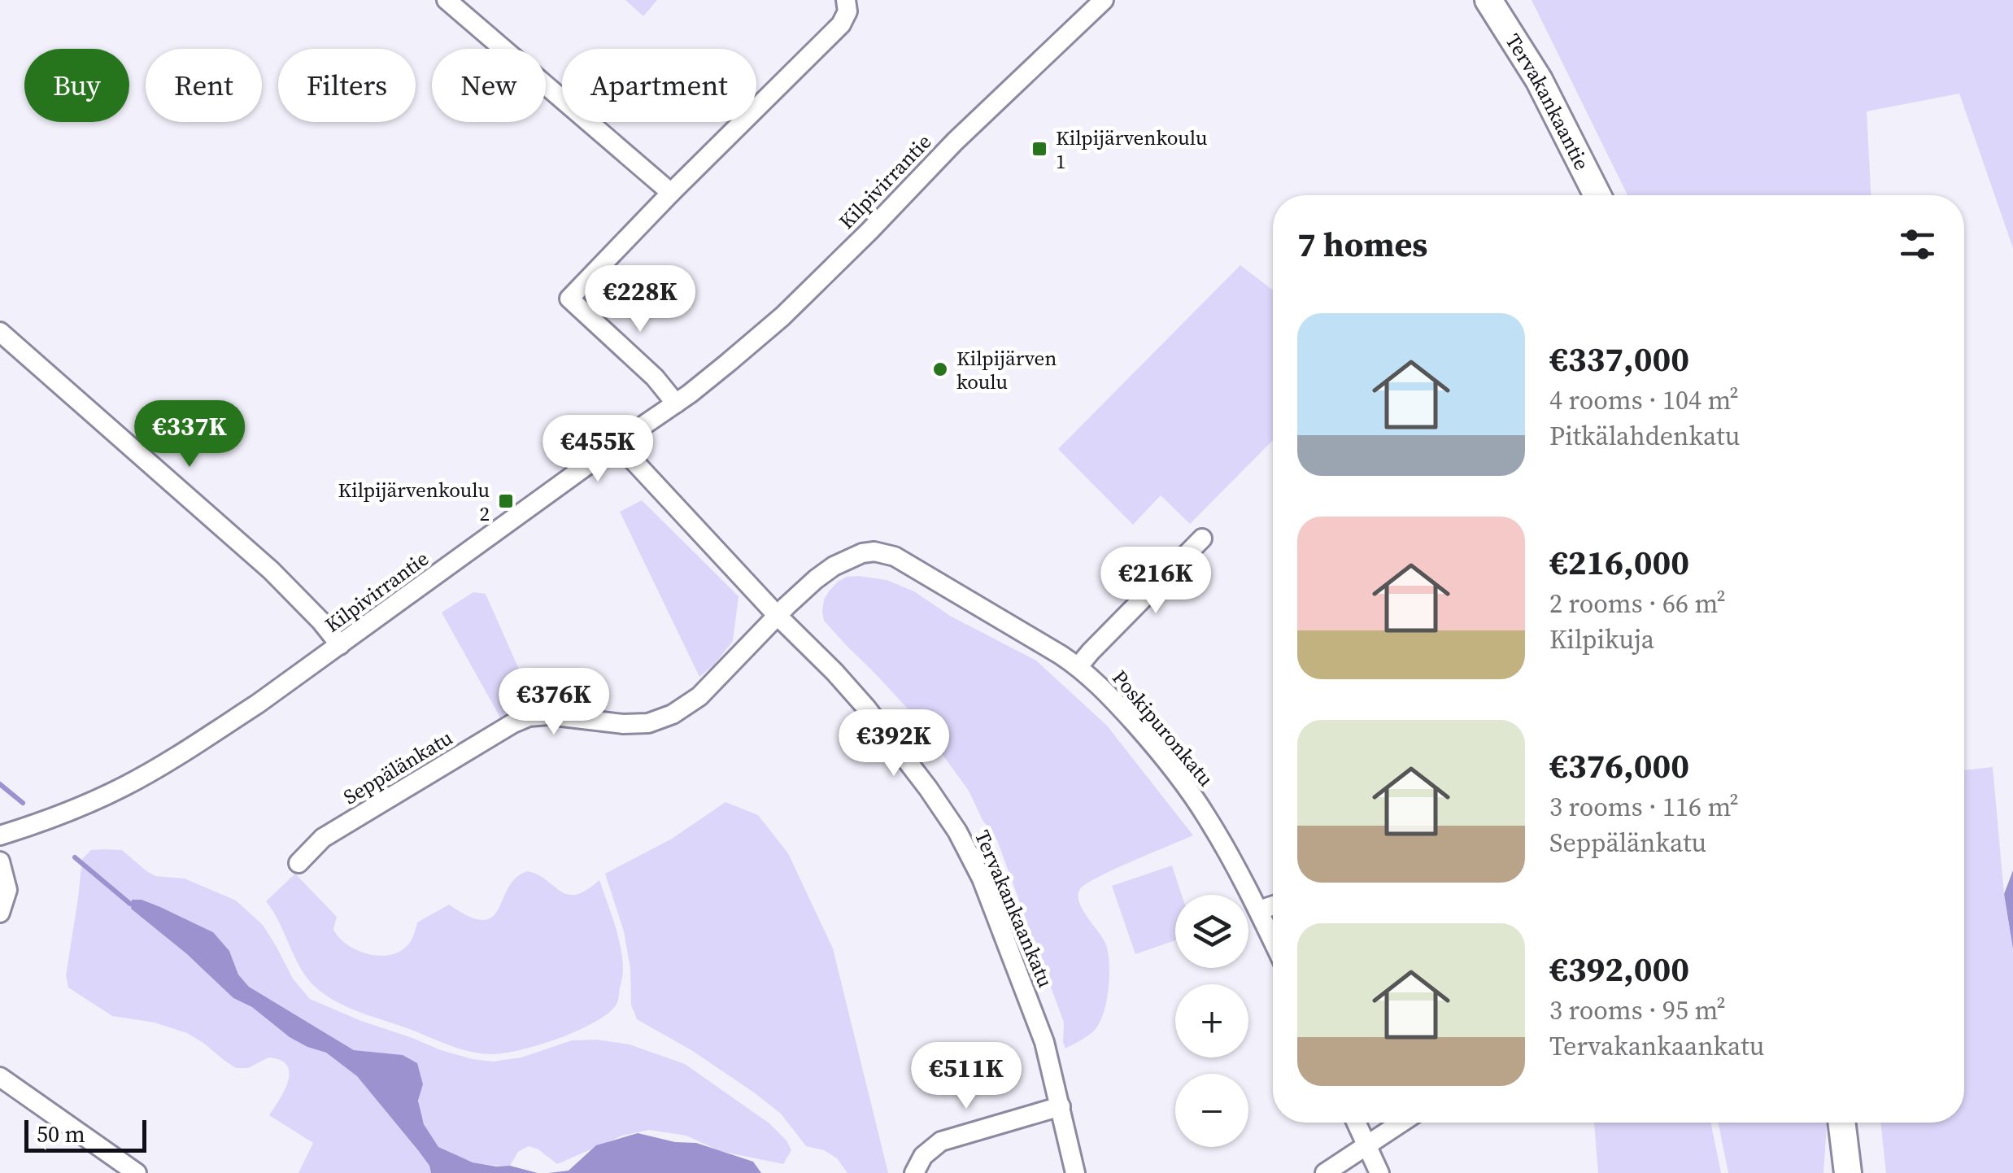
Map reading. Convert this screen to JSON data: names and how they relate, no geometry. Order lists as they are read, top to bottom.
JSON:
{
  "streets": {
    "street": [
      "Tervakankaantie",
      "Kilpivirrantie",
      "Poskipuronkatu",
      "Seppälänkatu",
      "Tervakankaankatu"
    ]
  },
  "crossings": [
    ["Kilpivirrantie", "Tervakankaankatu"],
    ["Poskipuronkatu", "Seppälänkatu"],
    ["Poskipuronkatu", "Tervakankaankatu"],
    ["Seppälänkatu", "Tervakankaankatu"]
  ],
  "places": {
    "transit": ["Kilpijärvenkoulu 1", "Kilpijärvenkoulu 2"],
    "other": ["Kilpijärven koulu"]
  },
  "scale_bar": "50 m",
  "page": {
    "chip": [
      "Buy",
      "Rent",
      "Filters",
      "New",
      "Apartment"
    ],
    "heading": "7 homes",
    "price": [
      "€228K",
      "€337K",
      "€455K",
      "€216K",
      "€376K",
      "€392K",
      "€511K"
    ],
    "list": [
      {
        "name": "€337,000",
        "note": "4 rooms · 104 m² · Pitkälahdenkatu"
      },
      {
        "name": "€216,000",
        "note": "2 rooms · 66 m² · Kilpikuja"
      },
      {
        "name": "€376,000",
        "note": "3 rooms · 116 m² · Seppälänkatu"
      },
      {
        "name": "€392,000",
        "note": "3 rooms · 95 m² · Tervakankaankatu"
      }
    ],
    "map_buttons": ["+", "−"],
    "scale": "50 m"
  }
}
